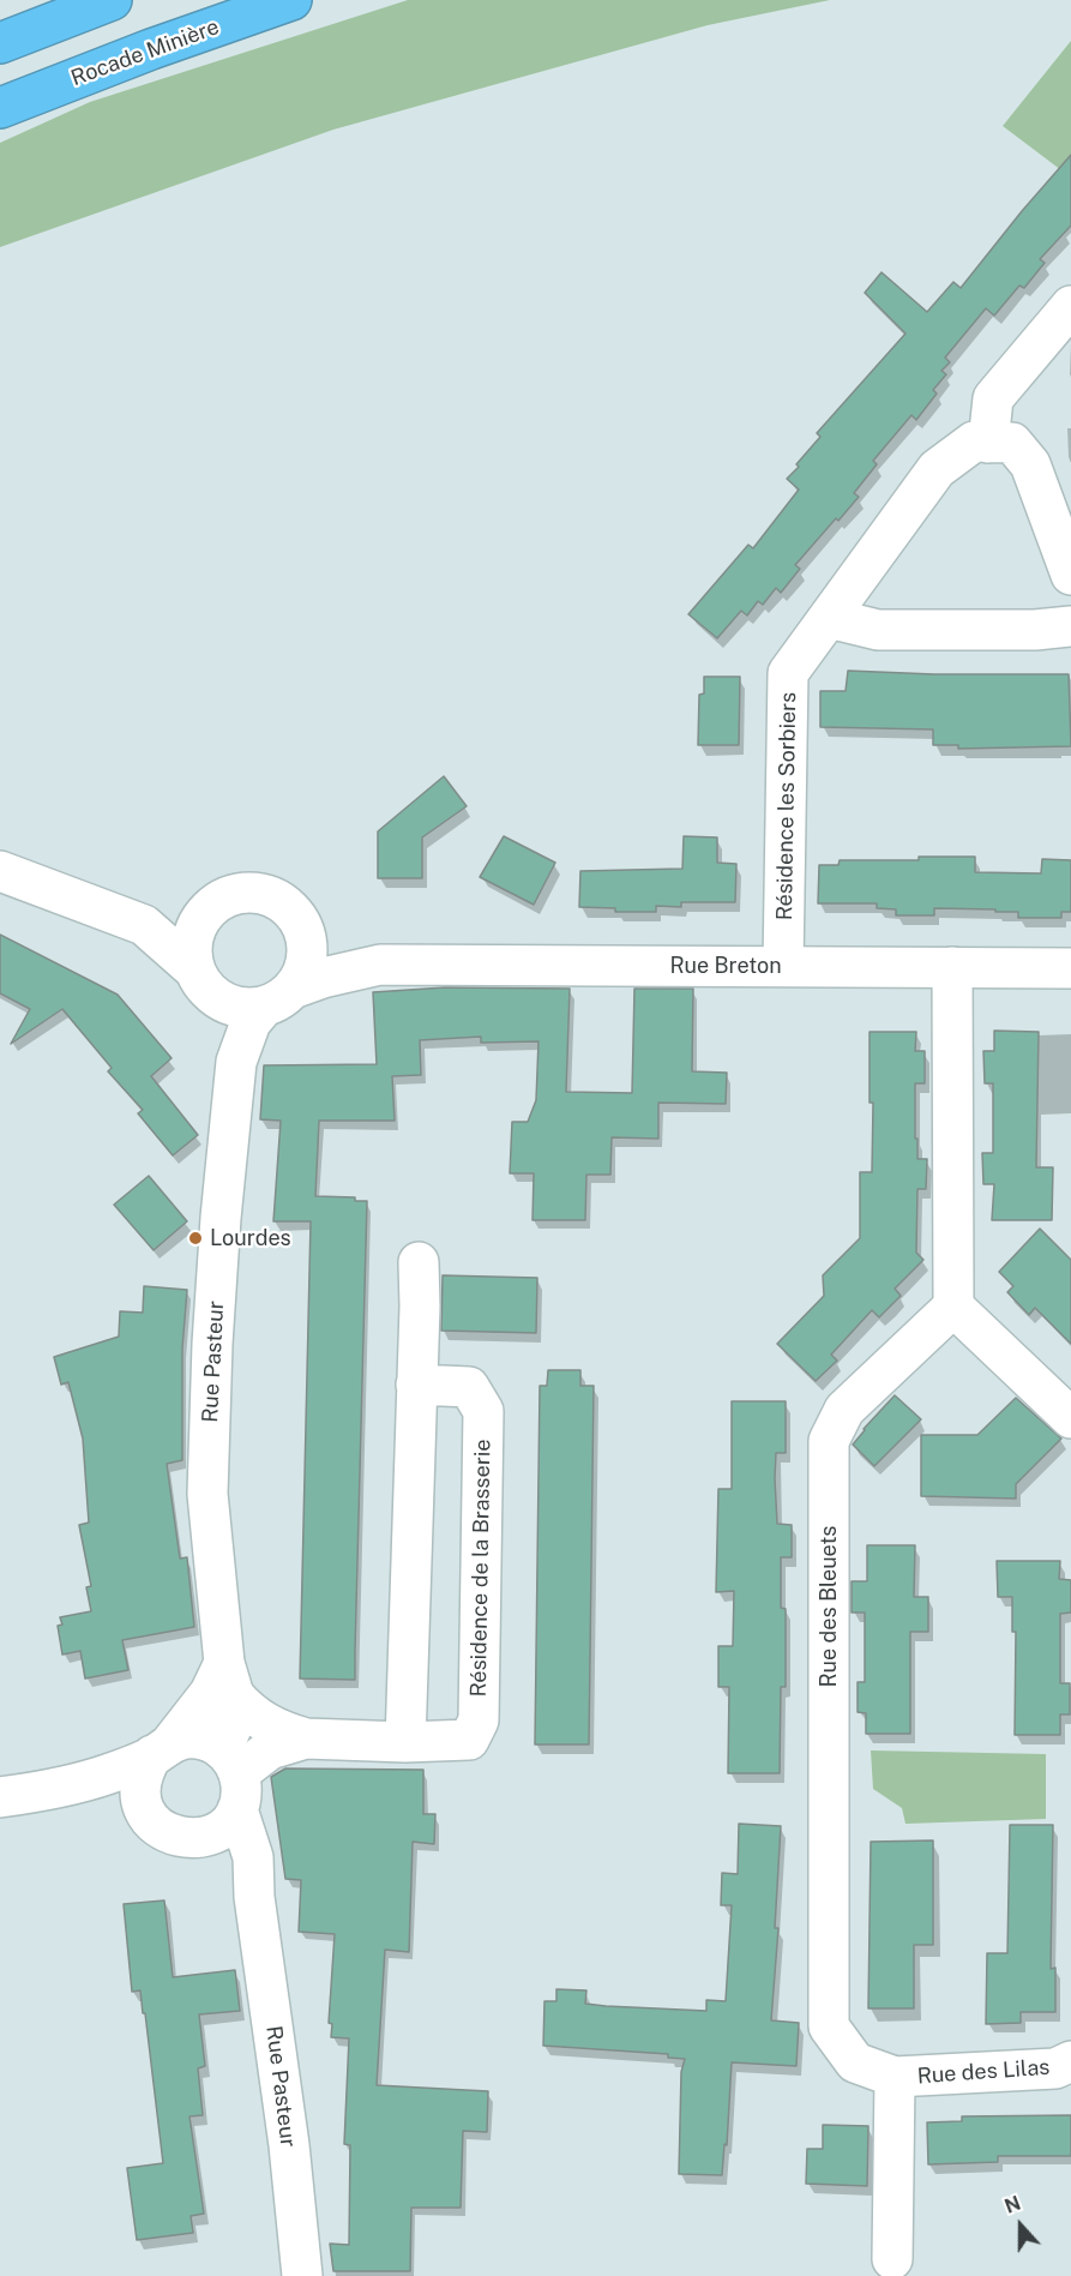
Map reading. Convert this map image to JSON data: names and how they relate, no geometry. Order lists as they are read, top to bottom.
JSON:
{
  "streets": {
    "highway": ["Rocade Minière"],
    "street": [
      "Résidence les Sorbiers",
      "Rue Breton",
      "Rue Pasteur",
      "Résidence de la Brasserie",
      "Rue des Bleuets",
      "Rue des Lilas"
    ]
  },
  "crossings": [
    ["Résidence les Sorbiers", "Rue Breton"],
    ["Rue Breton", "Rue Pasteur"],
    ["Rue Pasteur", "Résidence de la Brasserie"],
    ["Rue des Bleuets", "Rue des Lilas"]
  ],
  "places": ["Lourdes"],
  "north": "top"
}
